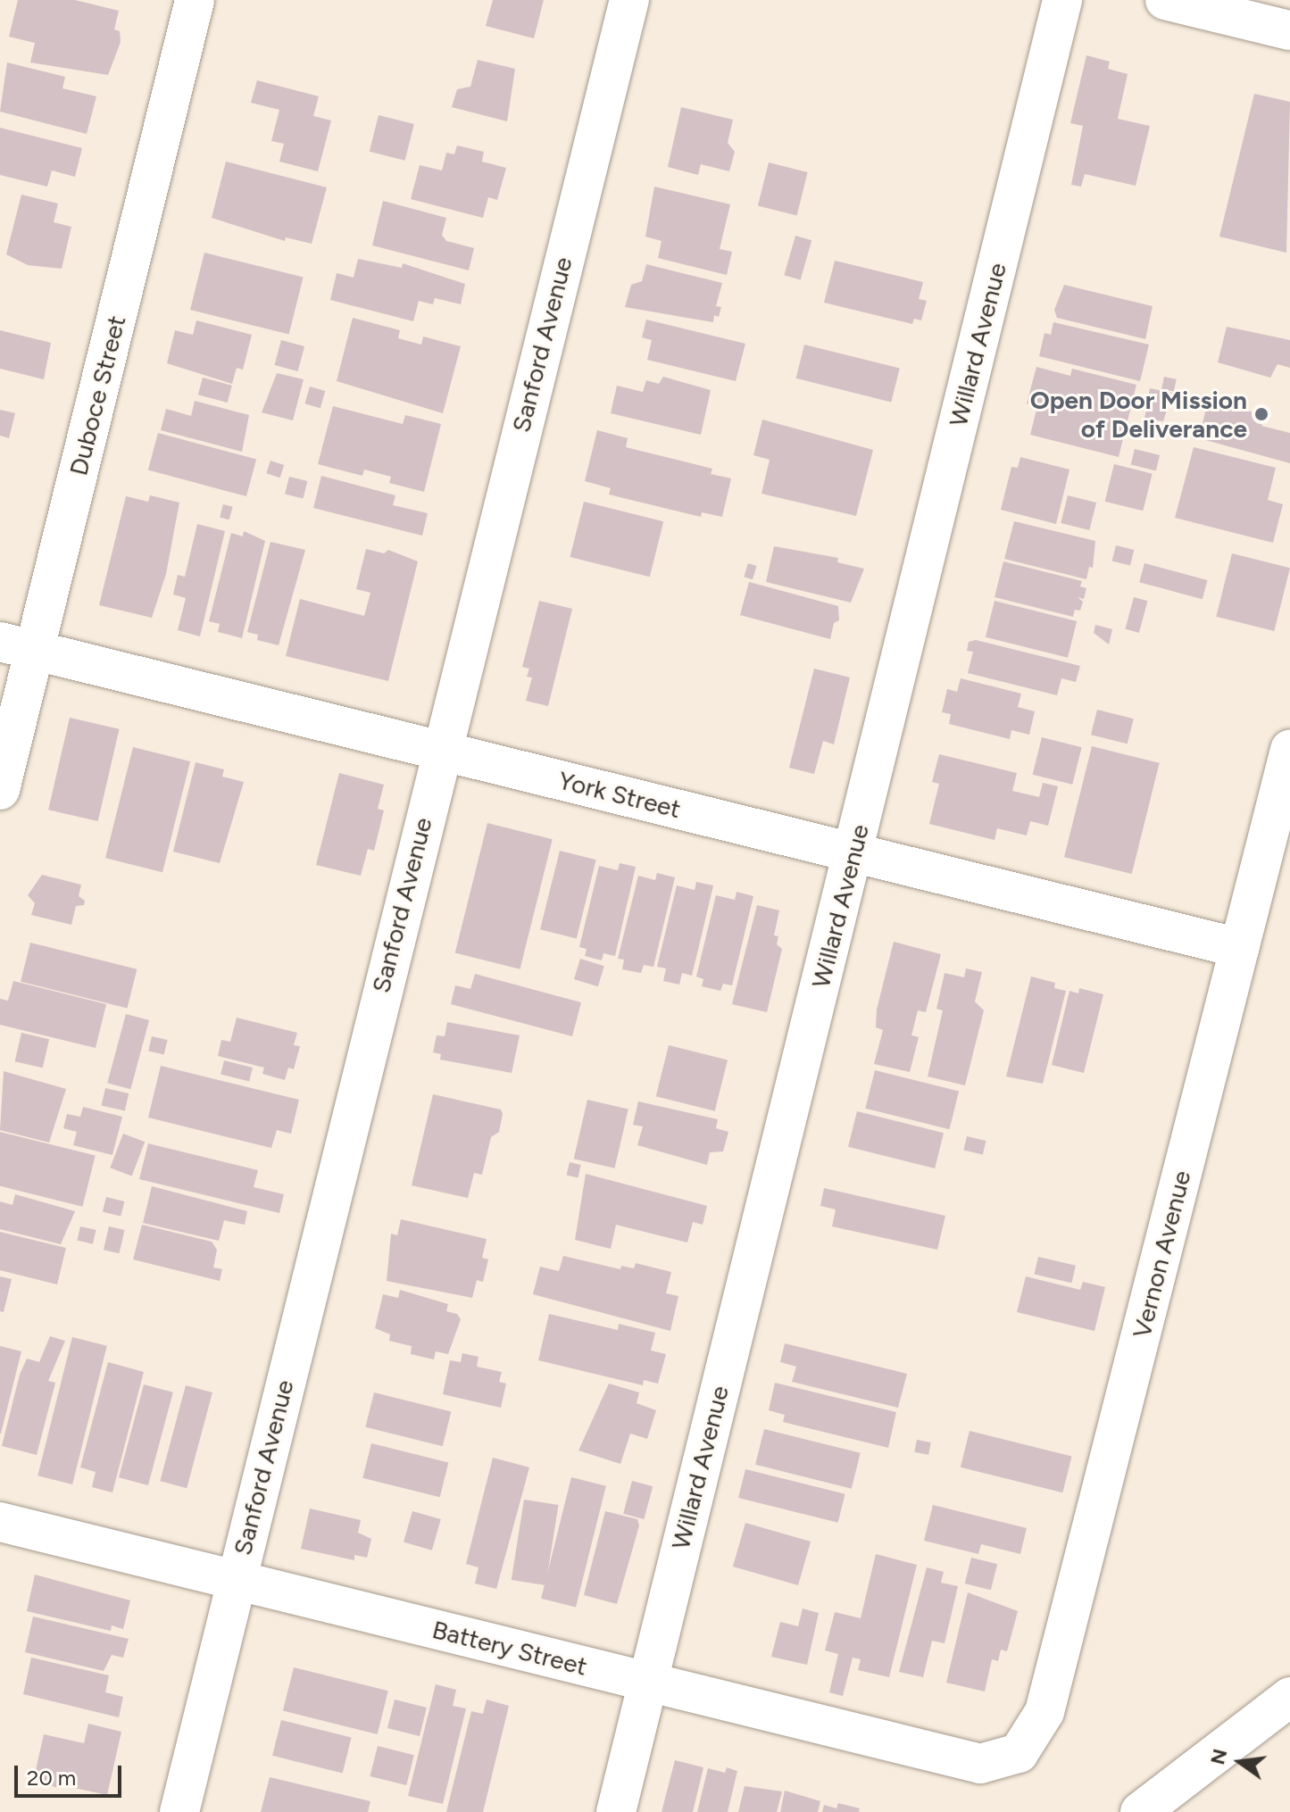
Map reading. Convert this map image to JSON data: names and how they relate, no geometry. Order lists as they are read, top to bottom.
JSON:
{
  "streets": {
    "street": [
      "Sanford Avenue",
      "Willard Avenue",
      "Duboce Street",
      "York Street",
      "Vernon Avenue",
      "Battery Street"
    ]
  },
  "crossings": [
    ["Sanford Avenue", "York Street"],
    ["Sanford Avenue", "Battery Street"],
    ["Willard Avenue", "York Street"],
    ["Willard Avenue", "Battery Street"],
    ["Duboce Street", "York Street"],
    ["York Street", "Vernon Avenue"],
    ["Vernon Avenue", "Battery Street"]
  ],
  "places": ["Open Door Mission of Deliverance"],
  "scale_bar": "20 m",
  "north": "left"
}
